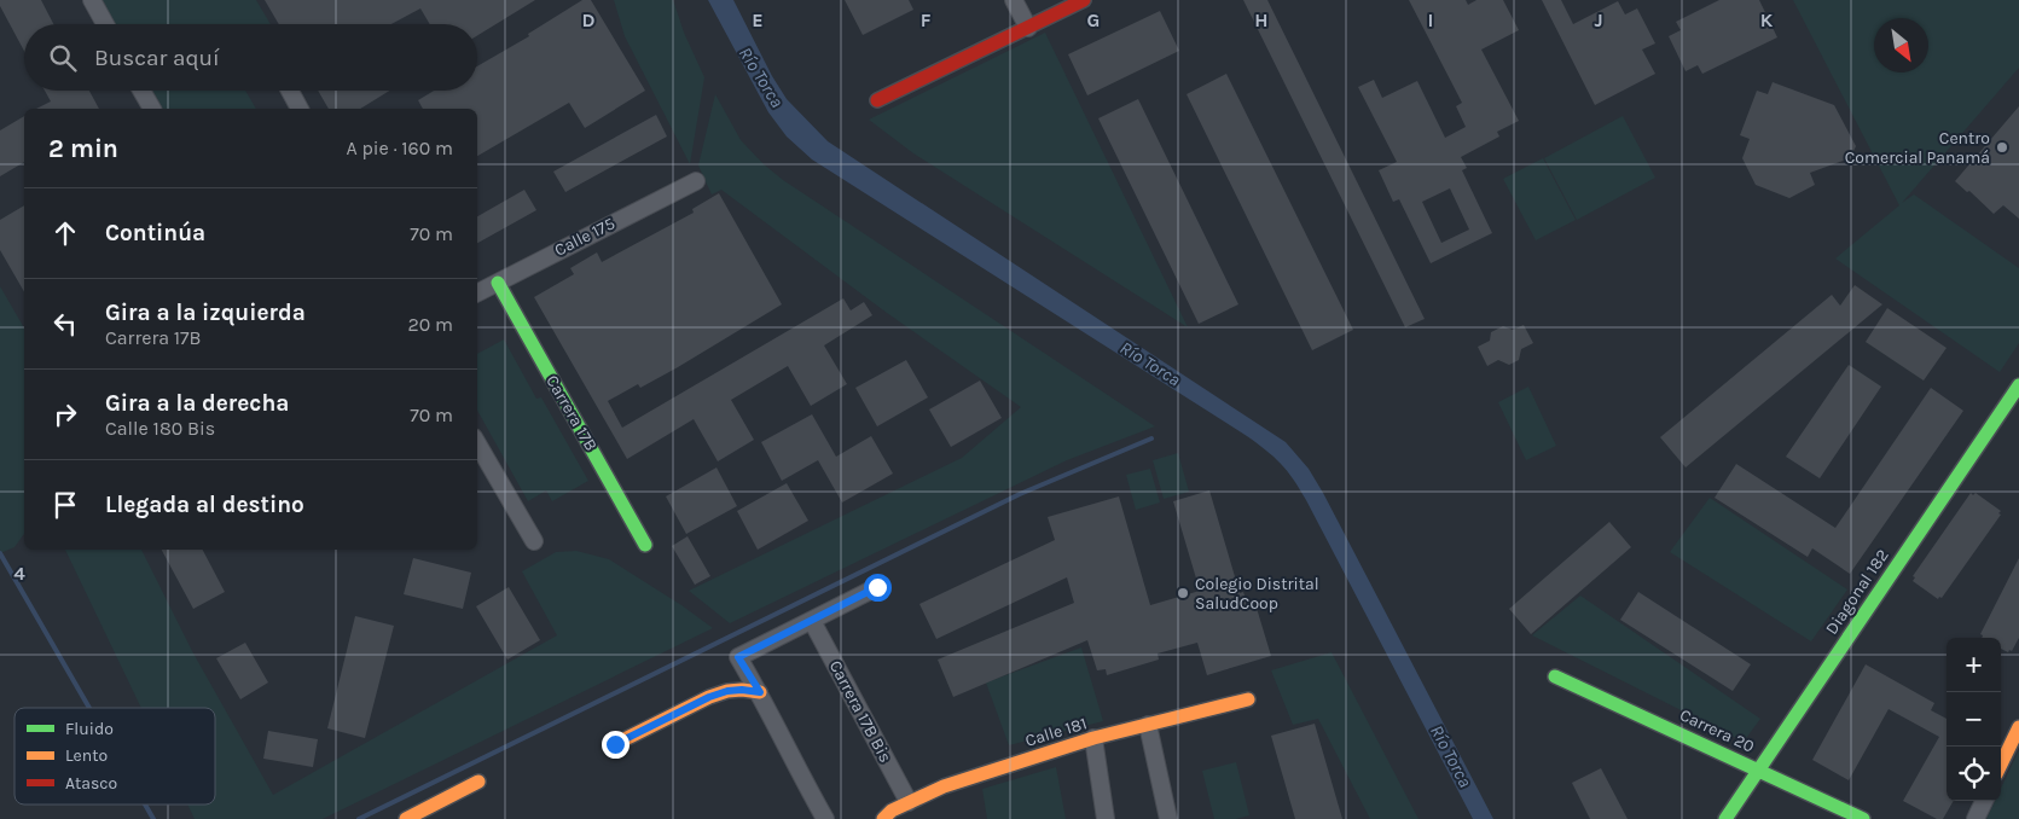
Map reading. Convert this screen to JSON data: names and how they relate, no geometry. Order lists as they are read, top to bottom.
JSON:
{
  "streets": {
    "street": [
      "Calle 175",
      "Carrera 17B",
      "Diagonal 182",
      "Carrera 17B Bis",
      "Carrera 20",
      "Calle 181"
    ]
  },
  "crossings": [
    ["Calle 175", "Carrera 17B"],
    ["Diagonal 182", "Carrera 20"],
    ["Carrera 17B Bis", "Calle 181"]
  ],
  "water": ["Río Torca"],
  "places": ["Centro Comercial Panamá", "Colegio Distrital SaludCoop"],
  "legend": ["Fluido", "Lento", "Atasco"],
  "north": "bottom right",
  "page": {
    "search": "Buscar aquí",
    "heading": ["2 min", "A pie · 160 m"],
    "list": [
      ["Continúa", "70 m"],
      ["Gira a la izquierda", "Carrera 17B", "20 m"],
      ["Gira a la derecha", "Calle 180 Bis", "70 m"],
      "Llegada al destino"
    ],
    "map_buttons": ["+", "−"]
  },
  "grid": {
    "columns": [
      "D",
      "E",
      "F",
      "G",
      "H",
      "I",
      "J",
      "K"
    ],
    "rows": ["4"]
  }
}
